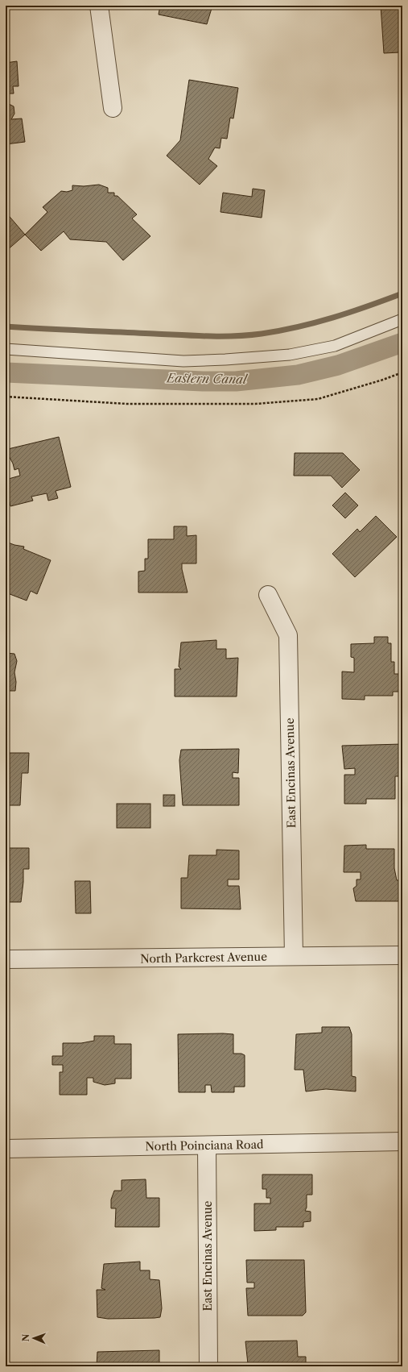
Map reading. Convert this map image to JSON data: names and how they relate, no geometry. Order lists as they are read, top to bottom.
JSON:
{
  "streets": {
    "street": ["East Encinas Avenue", "North Parkcrest Avenue", "North Poinciana Road"]
  },
  "crossings": [
    ["East Encinas Avenue", "North Parkcrest Avenue"],
    ["East Encinas Avenue", "North Poinciana Road"]
  ],
  "water": ["Eastern Canal"],
  "north": "left"
}
